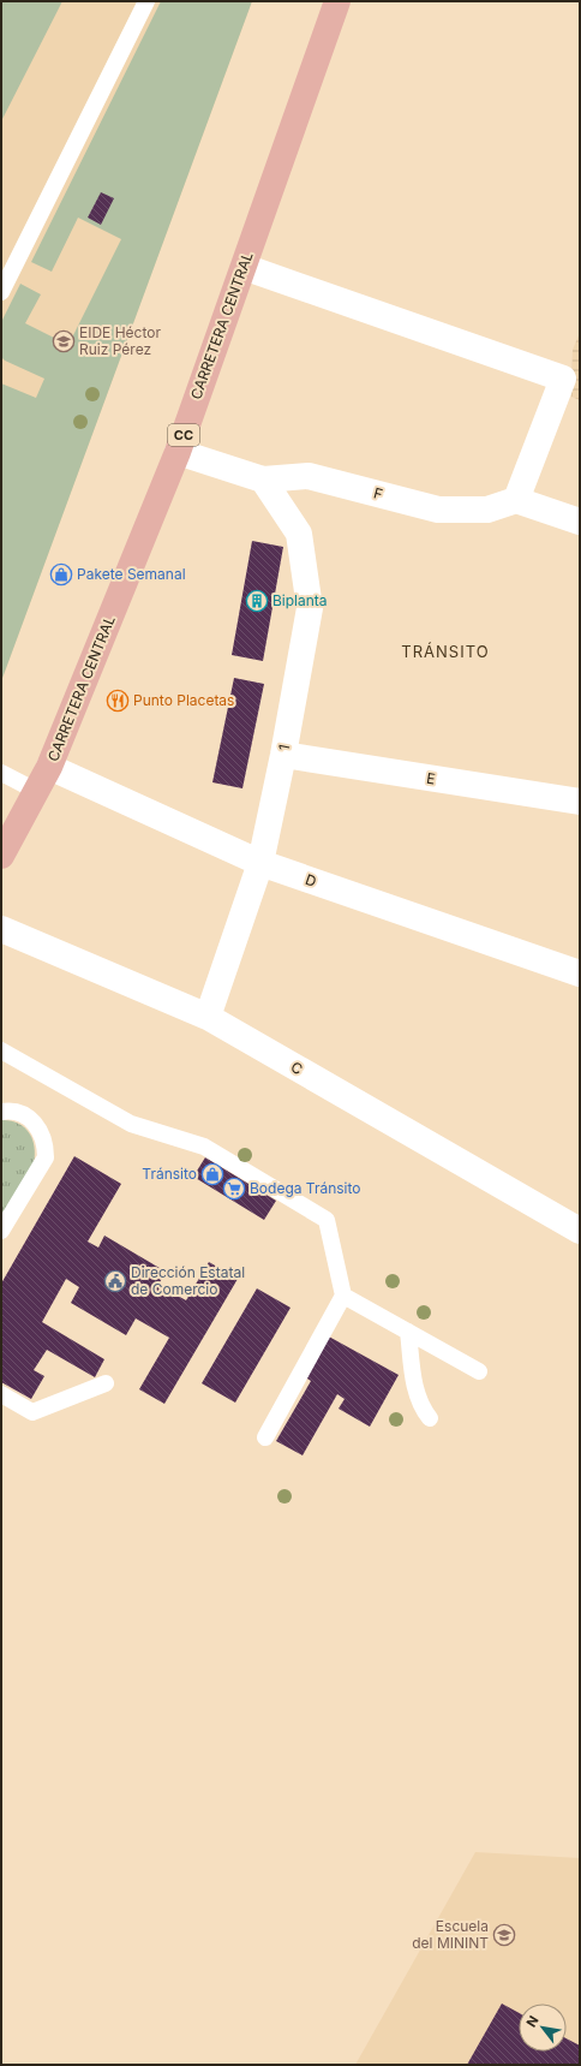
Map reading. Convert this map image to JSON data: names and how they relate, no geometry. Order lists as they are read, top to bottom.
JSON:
{
  "streets": {
    "main road": ["CARRETERA CENTRAL", "CC"],
    "street": [
      "F",
      "1",
      "E",
      "D",
      "C"
    ]
  },
  "crossings": [
    ["CARRETERA CENTRAL", "F"],
    ["CARRETERA CENTRAL", "D"],
    ["F", "1"],
    ["1", "E"],
    ["1", "D"],
    ["1", "C"]
  ],
  "districts": ["TRÁNSITO"],
  "places": {
    "school or university": ["EIDE Héctor Ruiz Pérez", "Escuela del MININT"],
    "shop": ["Pakete Semanal", "Tránsito"],
    "building": ["Biplanta"],
    "restaurant": ["Punto Placetas"],
    "supermarket": ["Bodega Tránsito"],
    "public building": ["Dirección Estatal de Comercio"]
  },
  "north": "top left"
}
